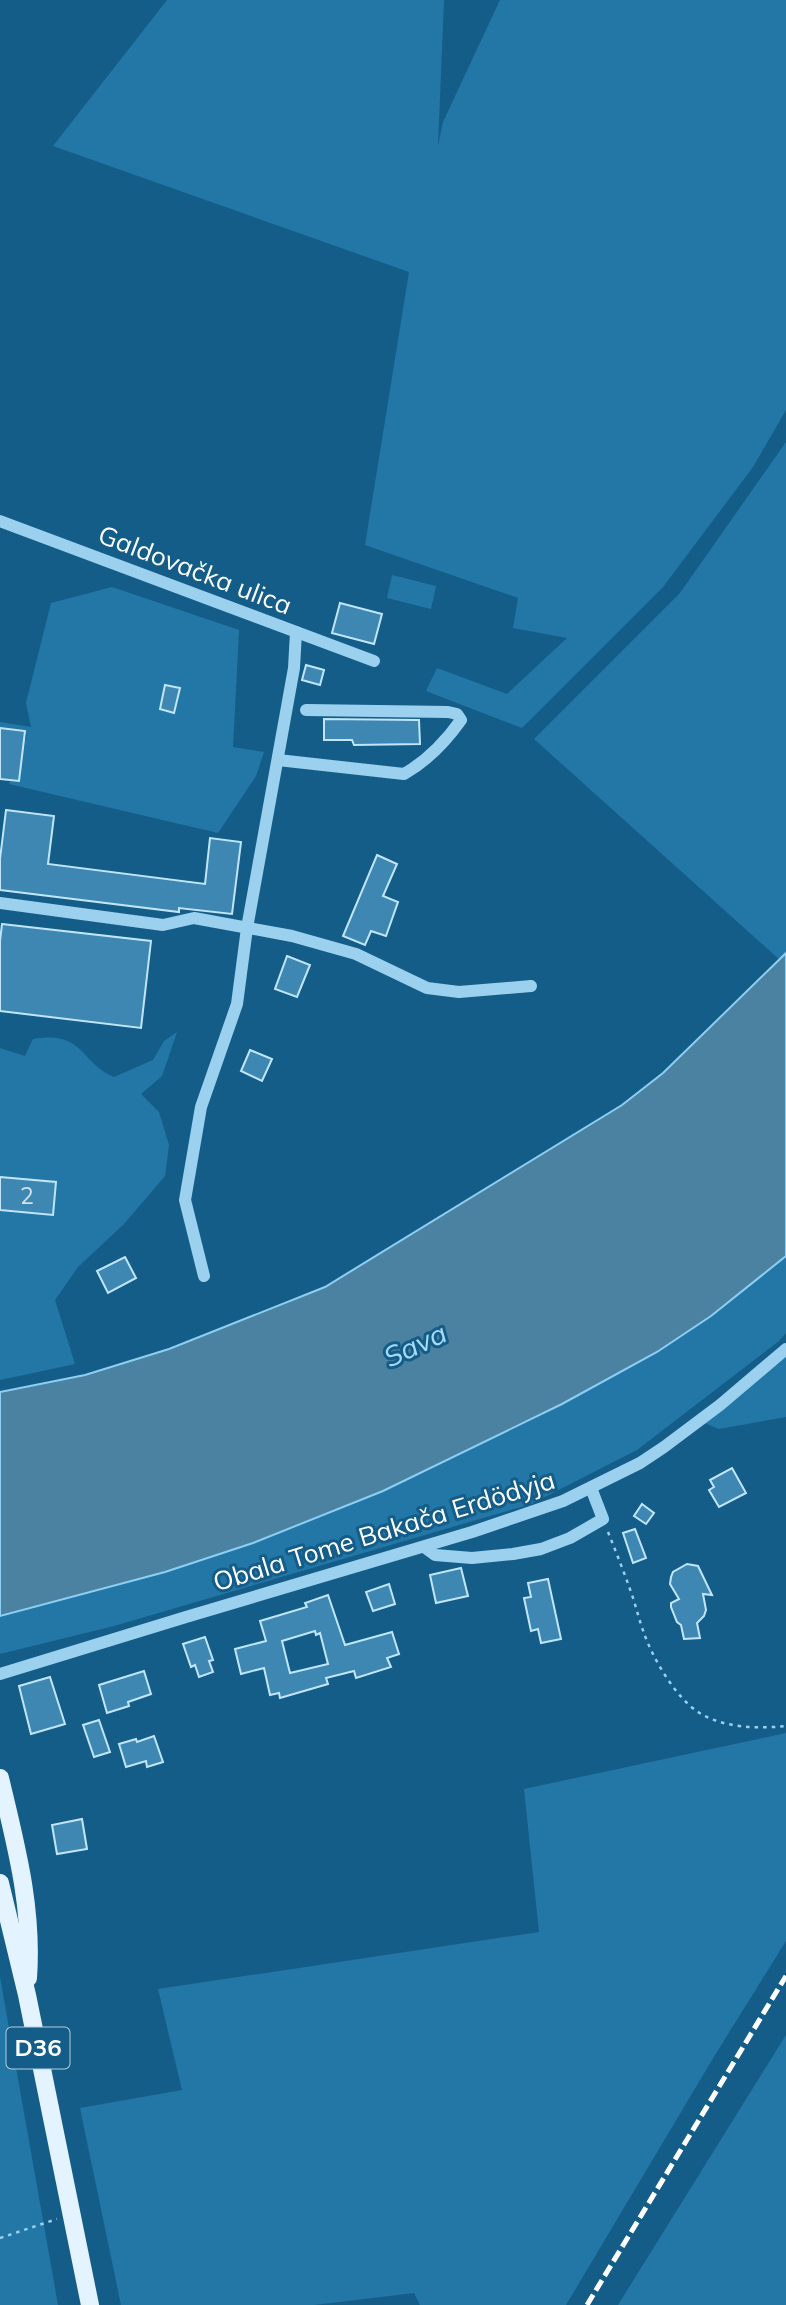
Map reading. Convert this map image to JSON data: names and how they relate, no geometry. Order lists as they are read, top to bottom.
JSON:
{
  "streets": {
    "main road": ["D36"],
    "street": ["Galdovačka ulica", "Obala Tome Bakača Erdödyja"]
  },
  "water": ["Sava"],
  "house_numbers": ["2"]
}
